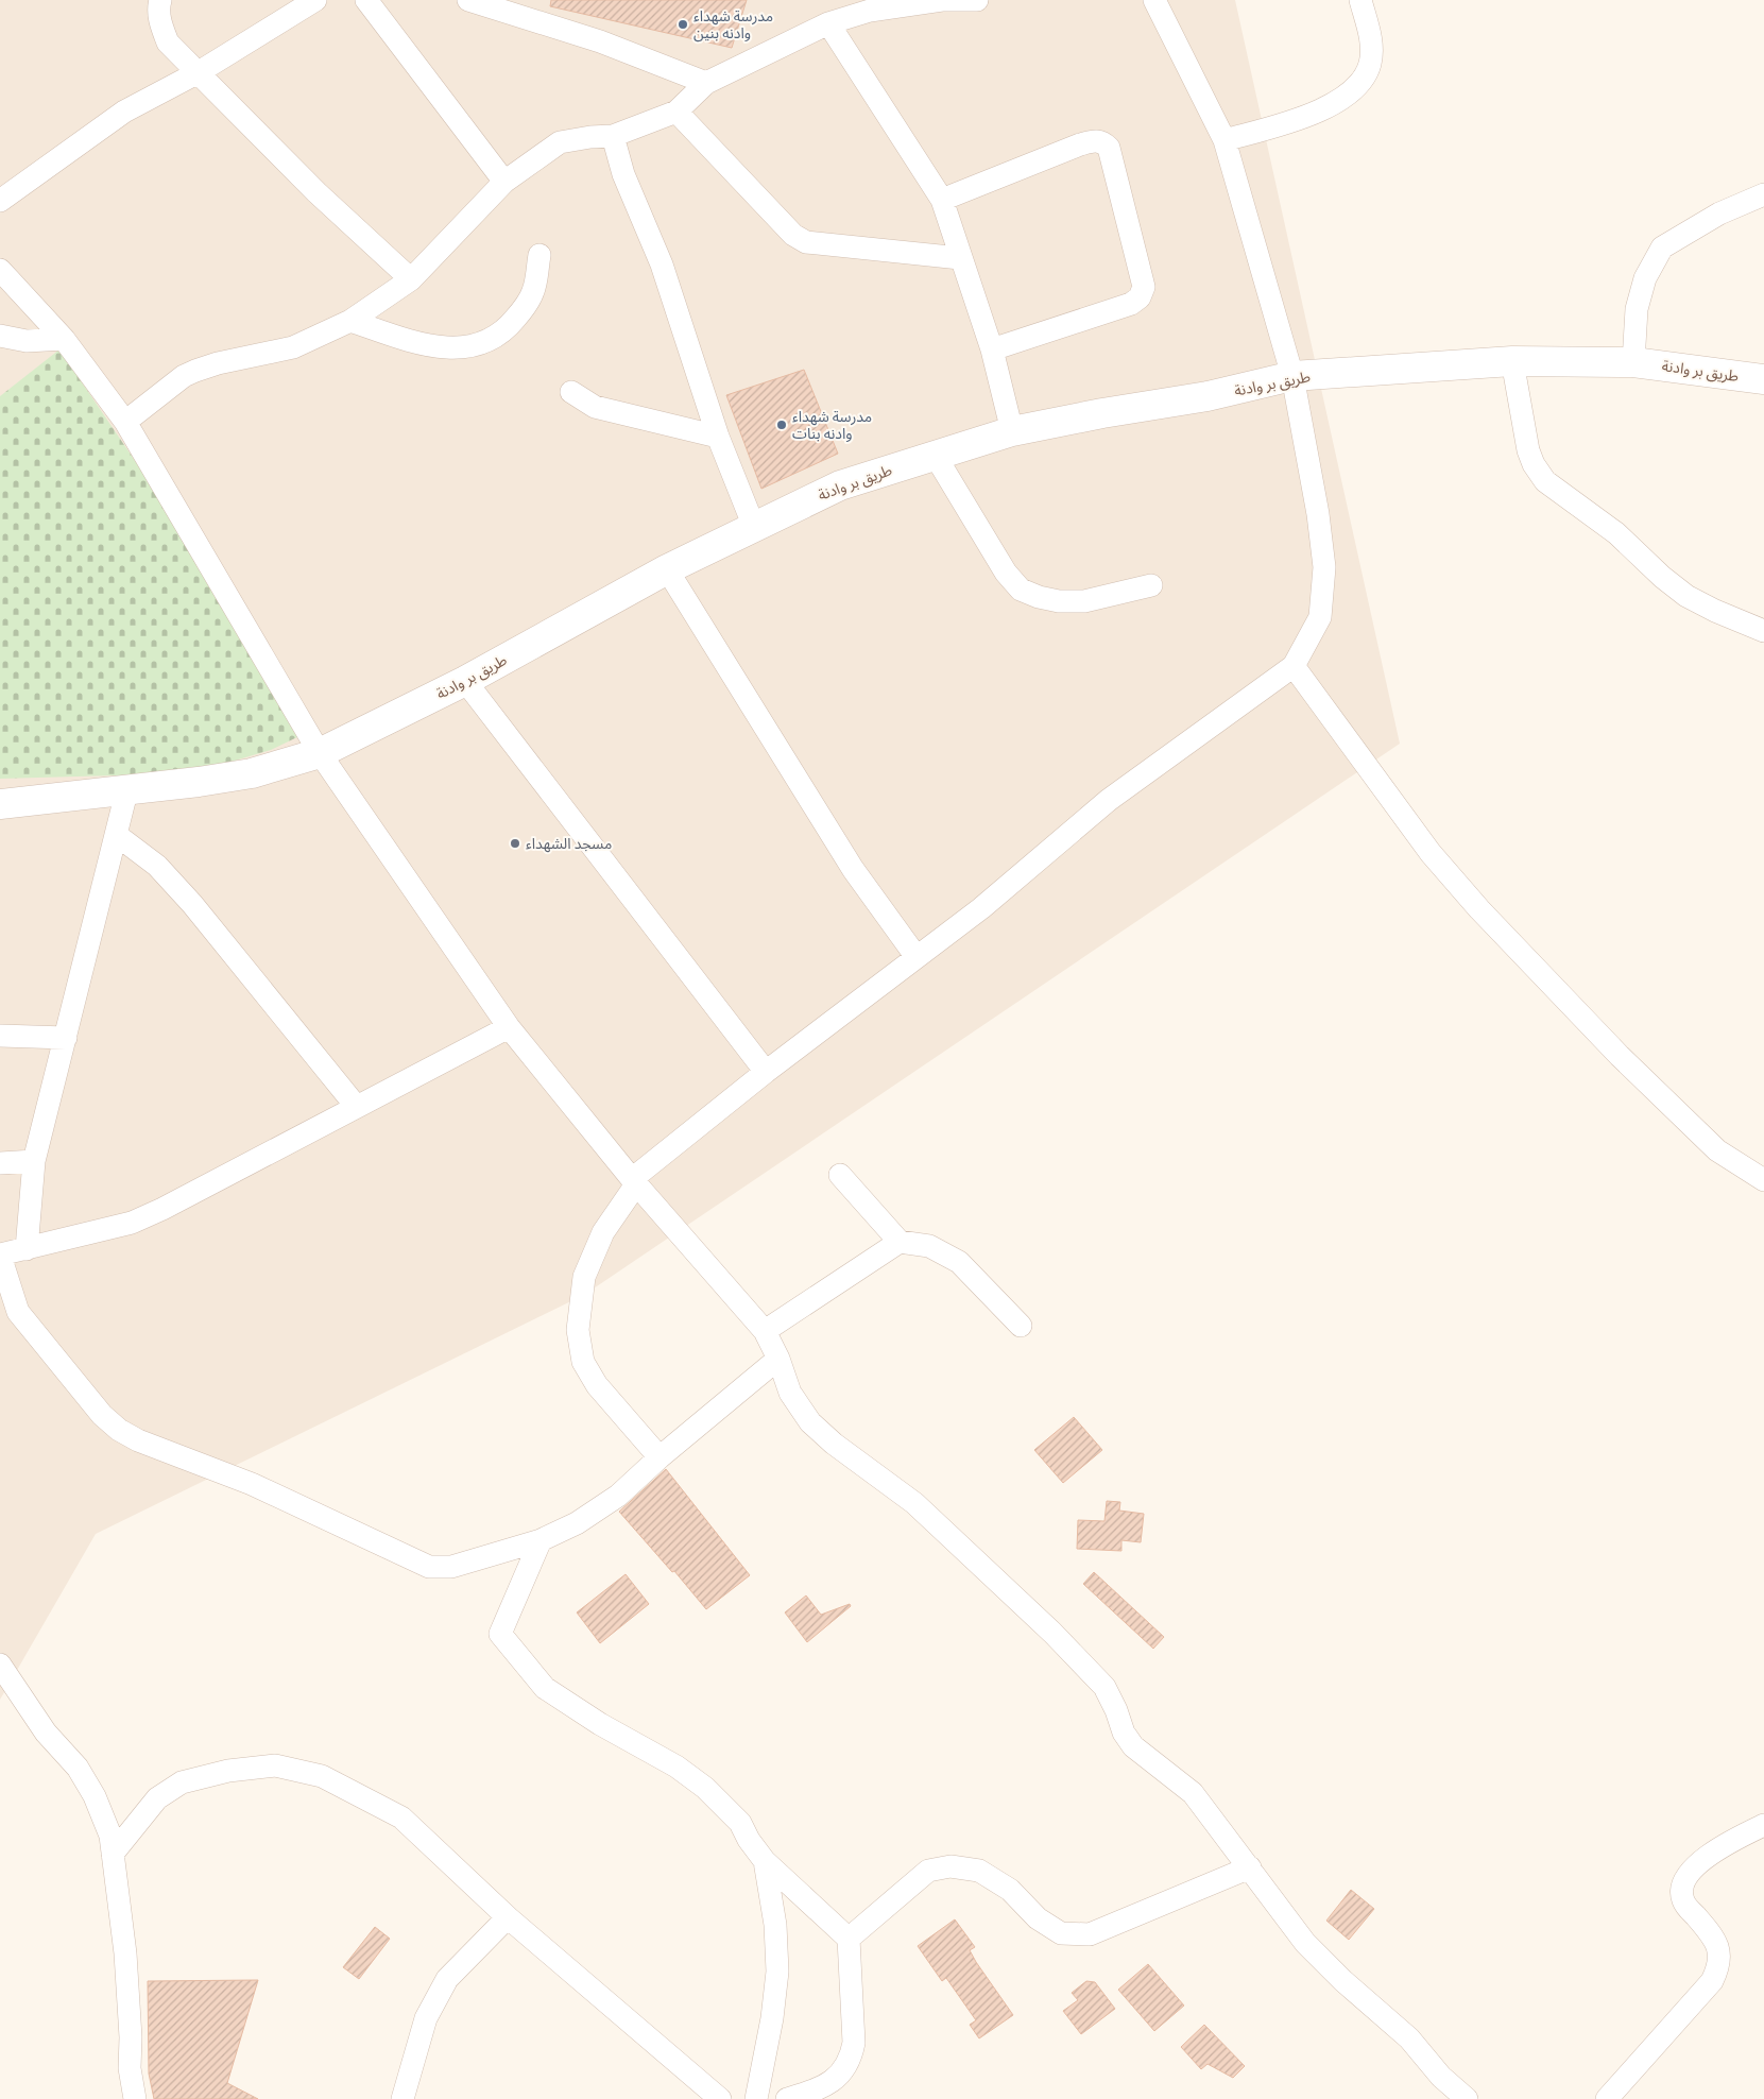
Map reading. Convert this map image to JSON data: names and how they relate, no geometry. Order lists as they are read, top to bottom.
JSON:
{
  "streets": {
    "street": ["طريق بر وادنة"]
  },
  "places": ["مدرسة شهداء وادنه بنين", "مدرسة شهداء وادنه بنات", "مسجد الشهداء"]
}
